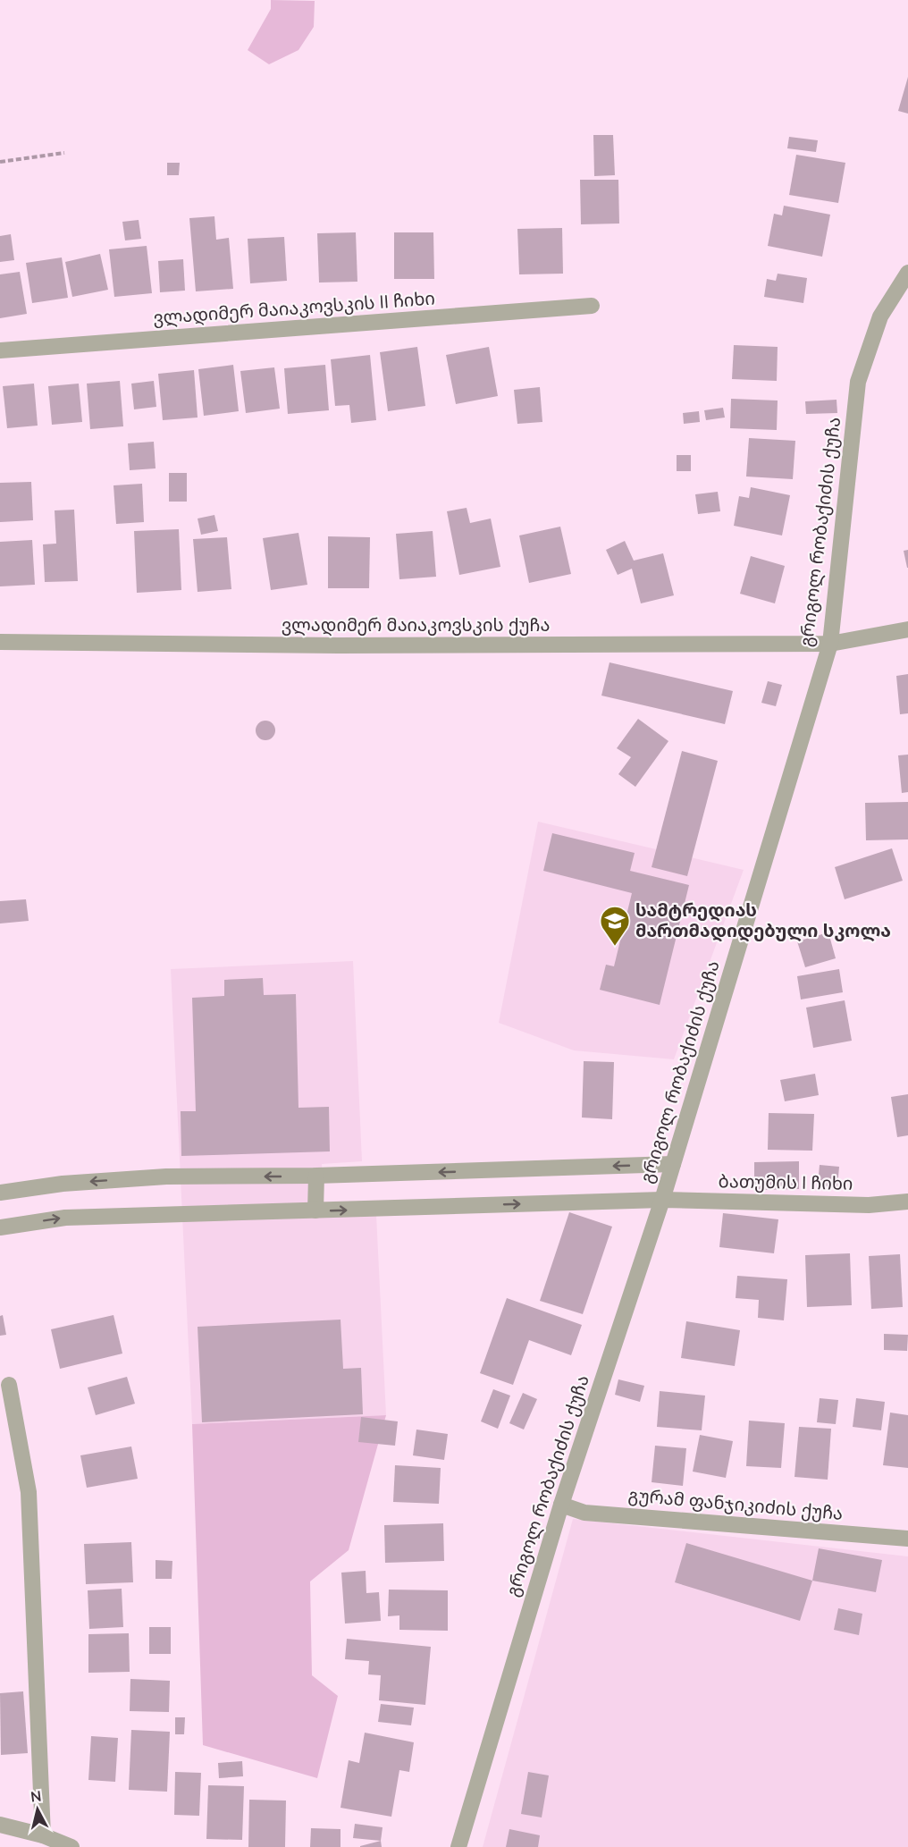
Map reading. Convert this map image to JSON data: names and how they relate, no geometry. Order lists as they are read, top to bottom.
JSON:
{
  "streets": {
    "street": [
      "ვლადიმერ მაიაკოვსკის II ჩიხი",
      "გრიგოლ რობაქიძის ქუჩა",
      "ვლადიმერ მაიაკოვსკის ქუჩა",
      "ბათუმის I ჩიხი",
      "გურამ ფანჯიკიძის ქუჩა"
    ]
  },
  "crossings": [
    ["გრიგოლ რობაქიძის ქუჩა", "ვლადიმერ მაიაკოვსკის ქუჩა"],
    ["გრიგოლ რობაქიძის ქუჩა", "ბათუმის I ჩიხი"],
    ["გრიგოლ რობაქიძის ქუჩა", "გურამ ფანჯიკიძის ქუჩა"]
  ],
  "places": {
    "school or university": ["სამტრედიას მართმადიდებული სკოლა"]
  },
  "north": "top"
}
